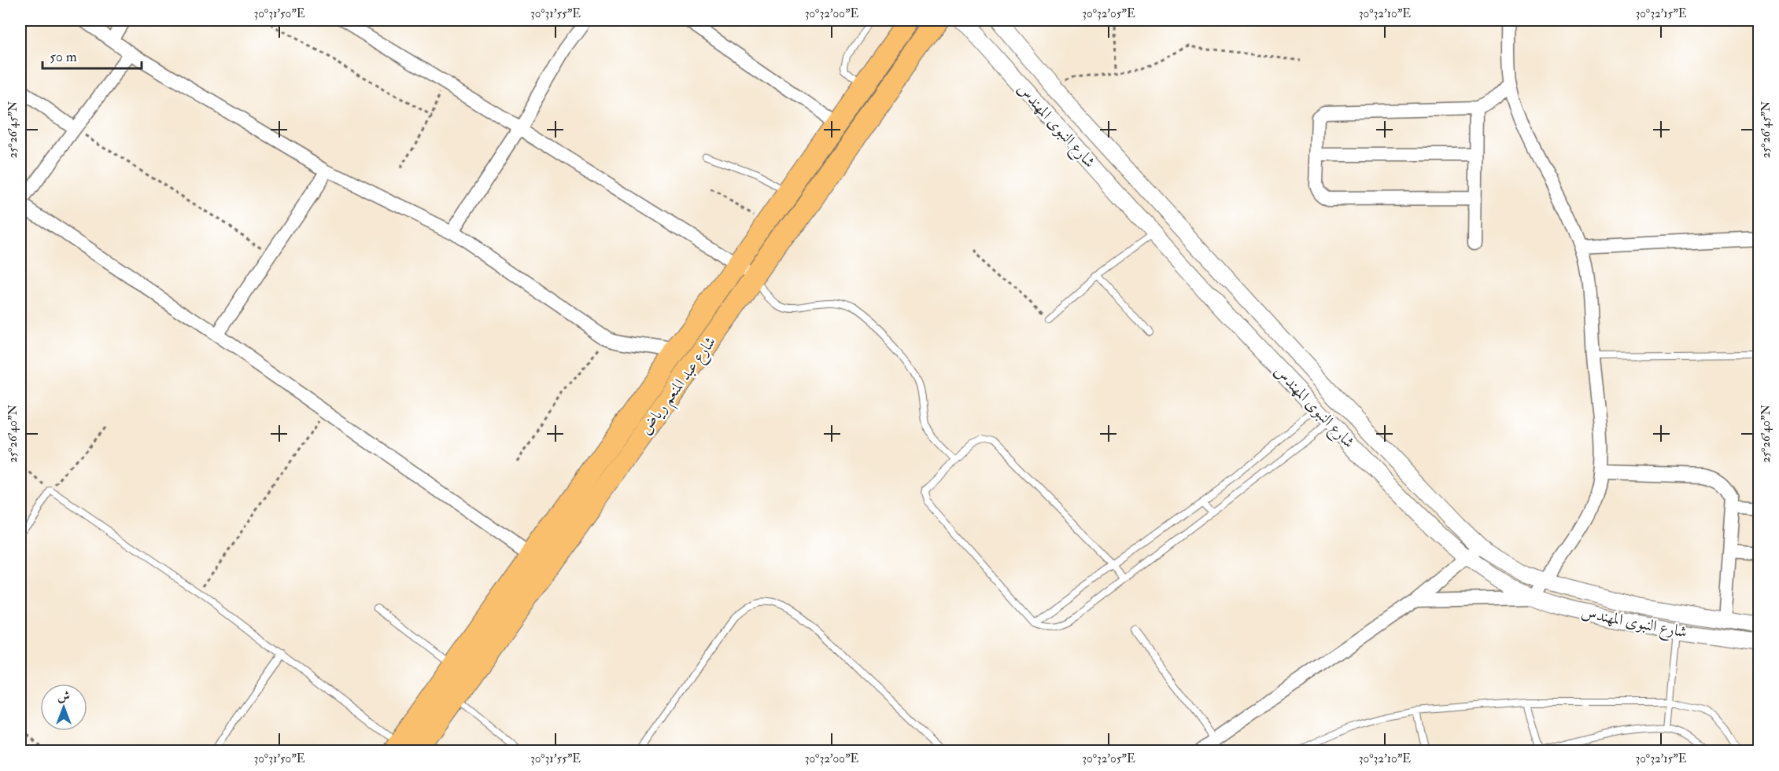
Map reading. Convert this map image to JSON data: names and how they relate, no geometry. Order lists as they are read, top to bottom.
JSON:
{
  "streets": {
    "highway": ["شارع عبد المنعم رياض"],
    "street": ["شارع النبوى المهندس"]
  },
  "scale_bar": "50 m",
  "north": "top",
  "coordinates": [
    "30°31'50\"E",
    "30°31'55\"E",
    "30°32'00\"E",
    "30°32'05\"E",
    "30°32'10\"E",
    "30°32'15\"E",
    "25°26'45\"N",
    "25°26'40\"N"
  ]
}
